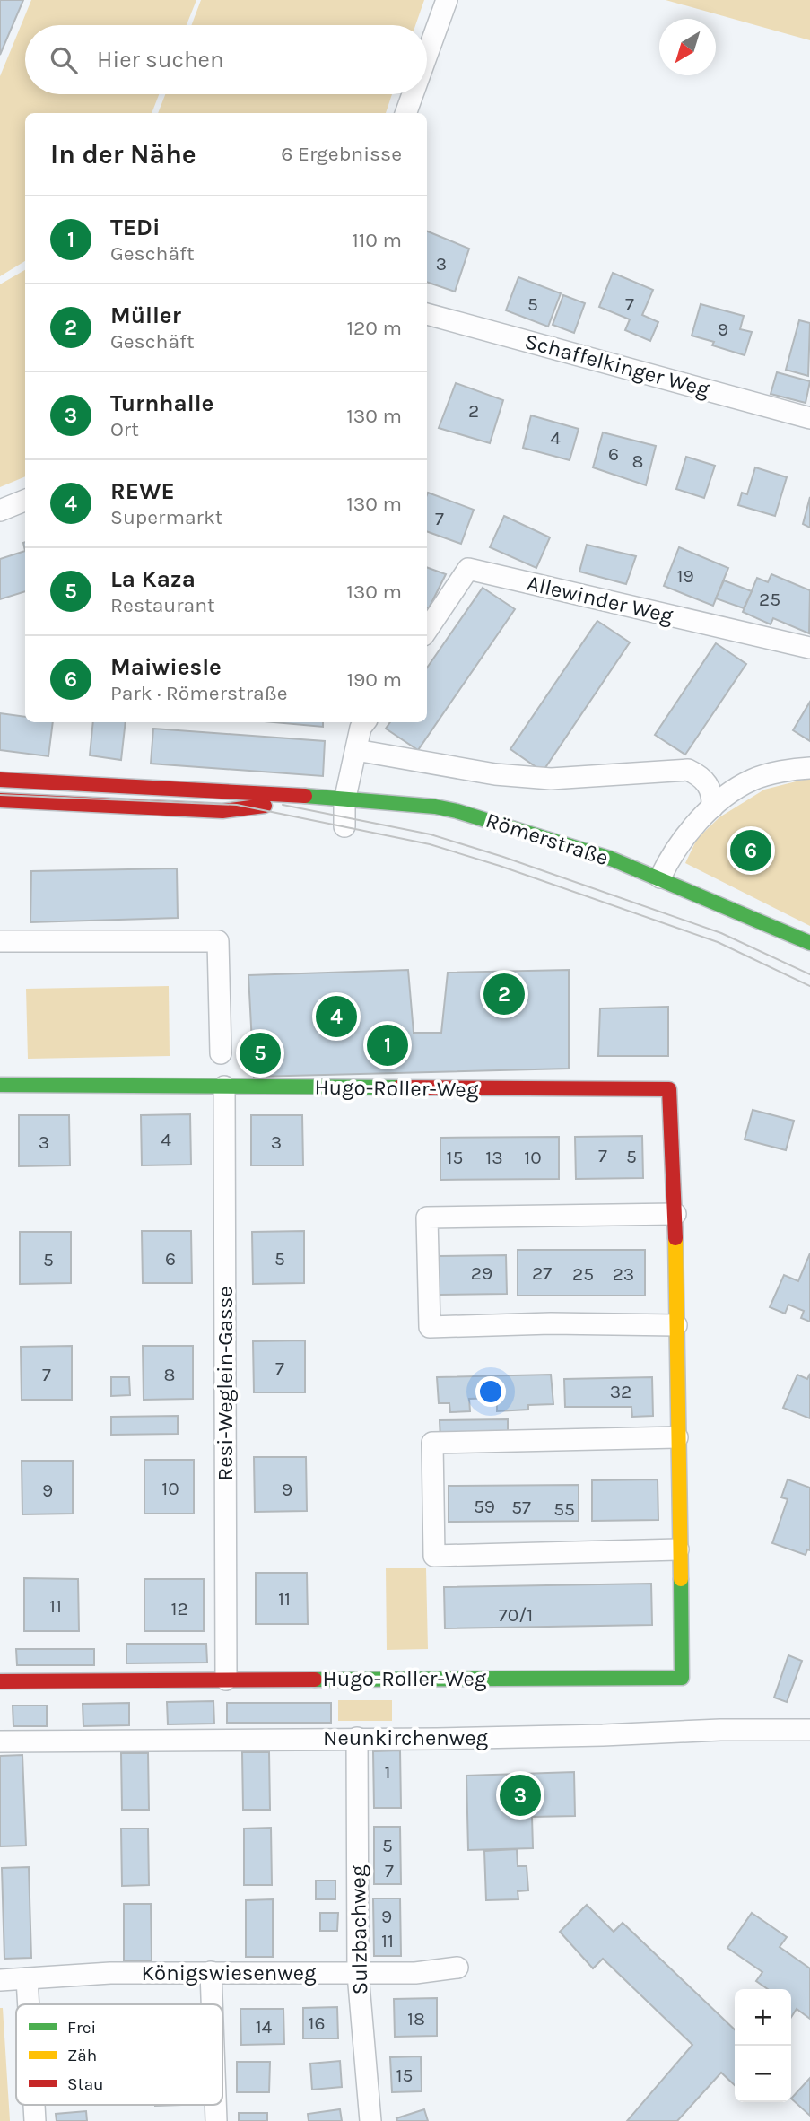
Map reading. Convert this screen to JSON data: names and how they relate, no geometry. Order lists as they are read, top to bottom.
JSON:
{
  "streets": {
    "street": [
      "Schaffelkinger Weg",
      "Allewinder Weg",
      "Römerstraße",
      "Hugo-Roller-Weg",
      "Resi-Weglein-Gasse",
      "Neunkirchenweg",
      "Sulzbachweg",
      "Königswiesenweg"
    ]
  },
  "crossings": [
    ["Hugo-Roller-Weg", "Resi-Weglein-Gasse"],
    ["Neunkirchenweg", "Sulzbachweg"],
    ["Sulzbachweg", "Königswiesenweg"]
  ],
  "house_numbers": [
    "3",
    "5",
    "7",
    "9",
    "2",
    "4",
    "6",
    "8",
    "7",
    "19",
    "25",
    "4",
    "3",
    "3",
    "7",
    "5",
    "15",
    "13",
    "10",
    "6",
    "5",
    "5",
    "29",
    "27",
    "25",
    "23",
    "7",
    "7",
    "8",
    "32",
    "10",
    "9",
    "9",
    "59",
    "57",
    "55",
    "11",
    "11",
    "12",
    "70/1",
    "1",
    "5",
    "7",
    "9",
    "11",
    "18",
    "16",
    "14",
    "15"
  ],
  "legend": ["Frei", "Zäh", "Stau"],
  "north": "bottom left",
  "page": {
    "search": "Hier suchen",
    "heading": ["In der Nähe", "6 Ergebnisse"],
    "list": [
      {
        "mark": "1",
        "name": "TEDi",
        "note": "Geschäft",
        "value": "110 m"
      },
      {
        "mark": "2",
        "name": "Müller",
        "note": "Geschäft",
        "value": "120 m"
      },
      {
        "mark": "3",
        "name": "Turnhalle",
        "note": "Ort",
        "value": "130 m"
      },
      {
        "mark": "4",
        "name": "REWE",
        "note": "Supermarkt",
        "value": "130 m"
      },
      {
        "mark": "5",
        "name": "La Kaza",
        "note": "Restaurant",
        "value": "130 m"
      },
      {
        "mark": "6",
        "name": "Maiwiesle",
        "note": "Park · Römerstraße",
        "value": "190 m"
      }
    ],
    "pins": [
      "6",
      "2",
      "4",
      "1",
      "5",
      "3"
    ],
    "map_buttons": ["+", "−"]
  }
}
